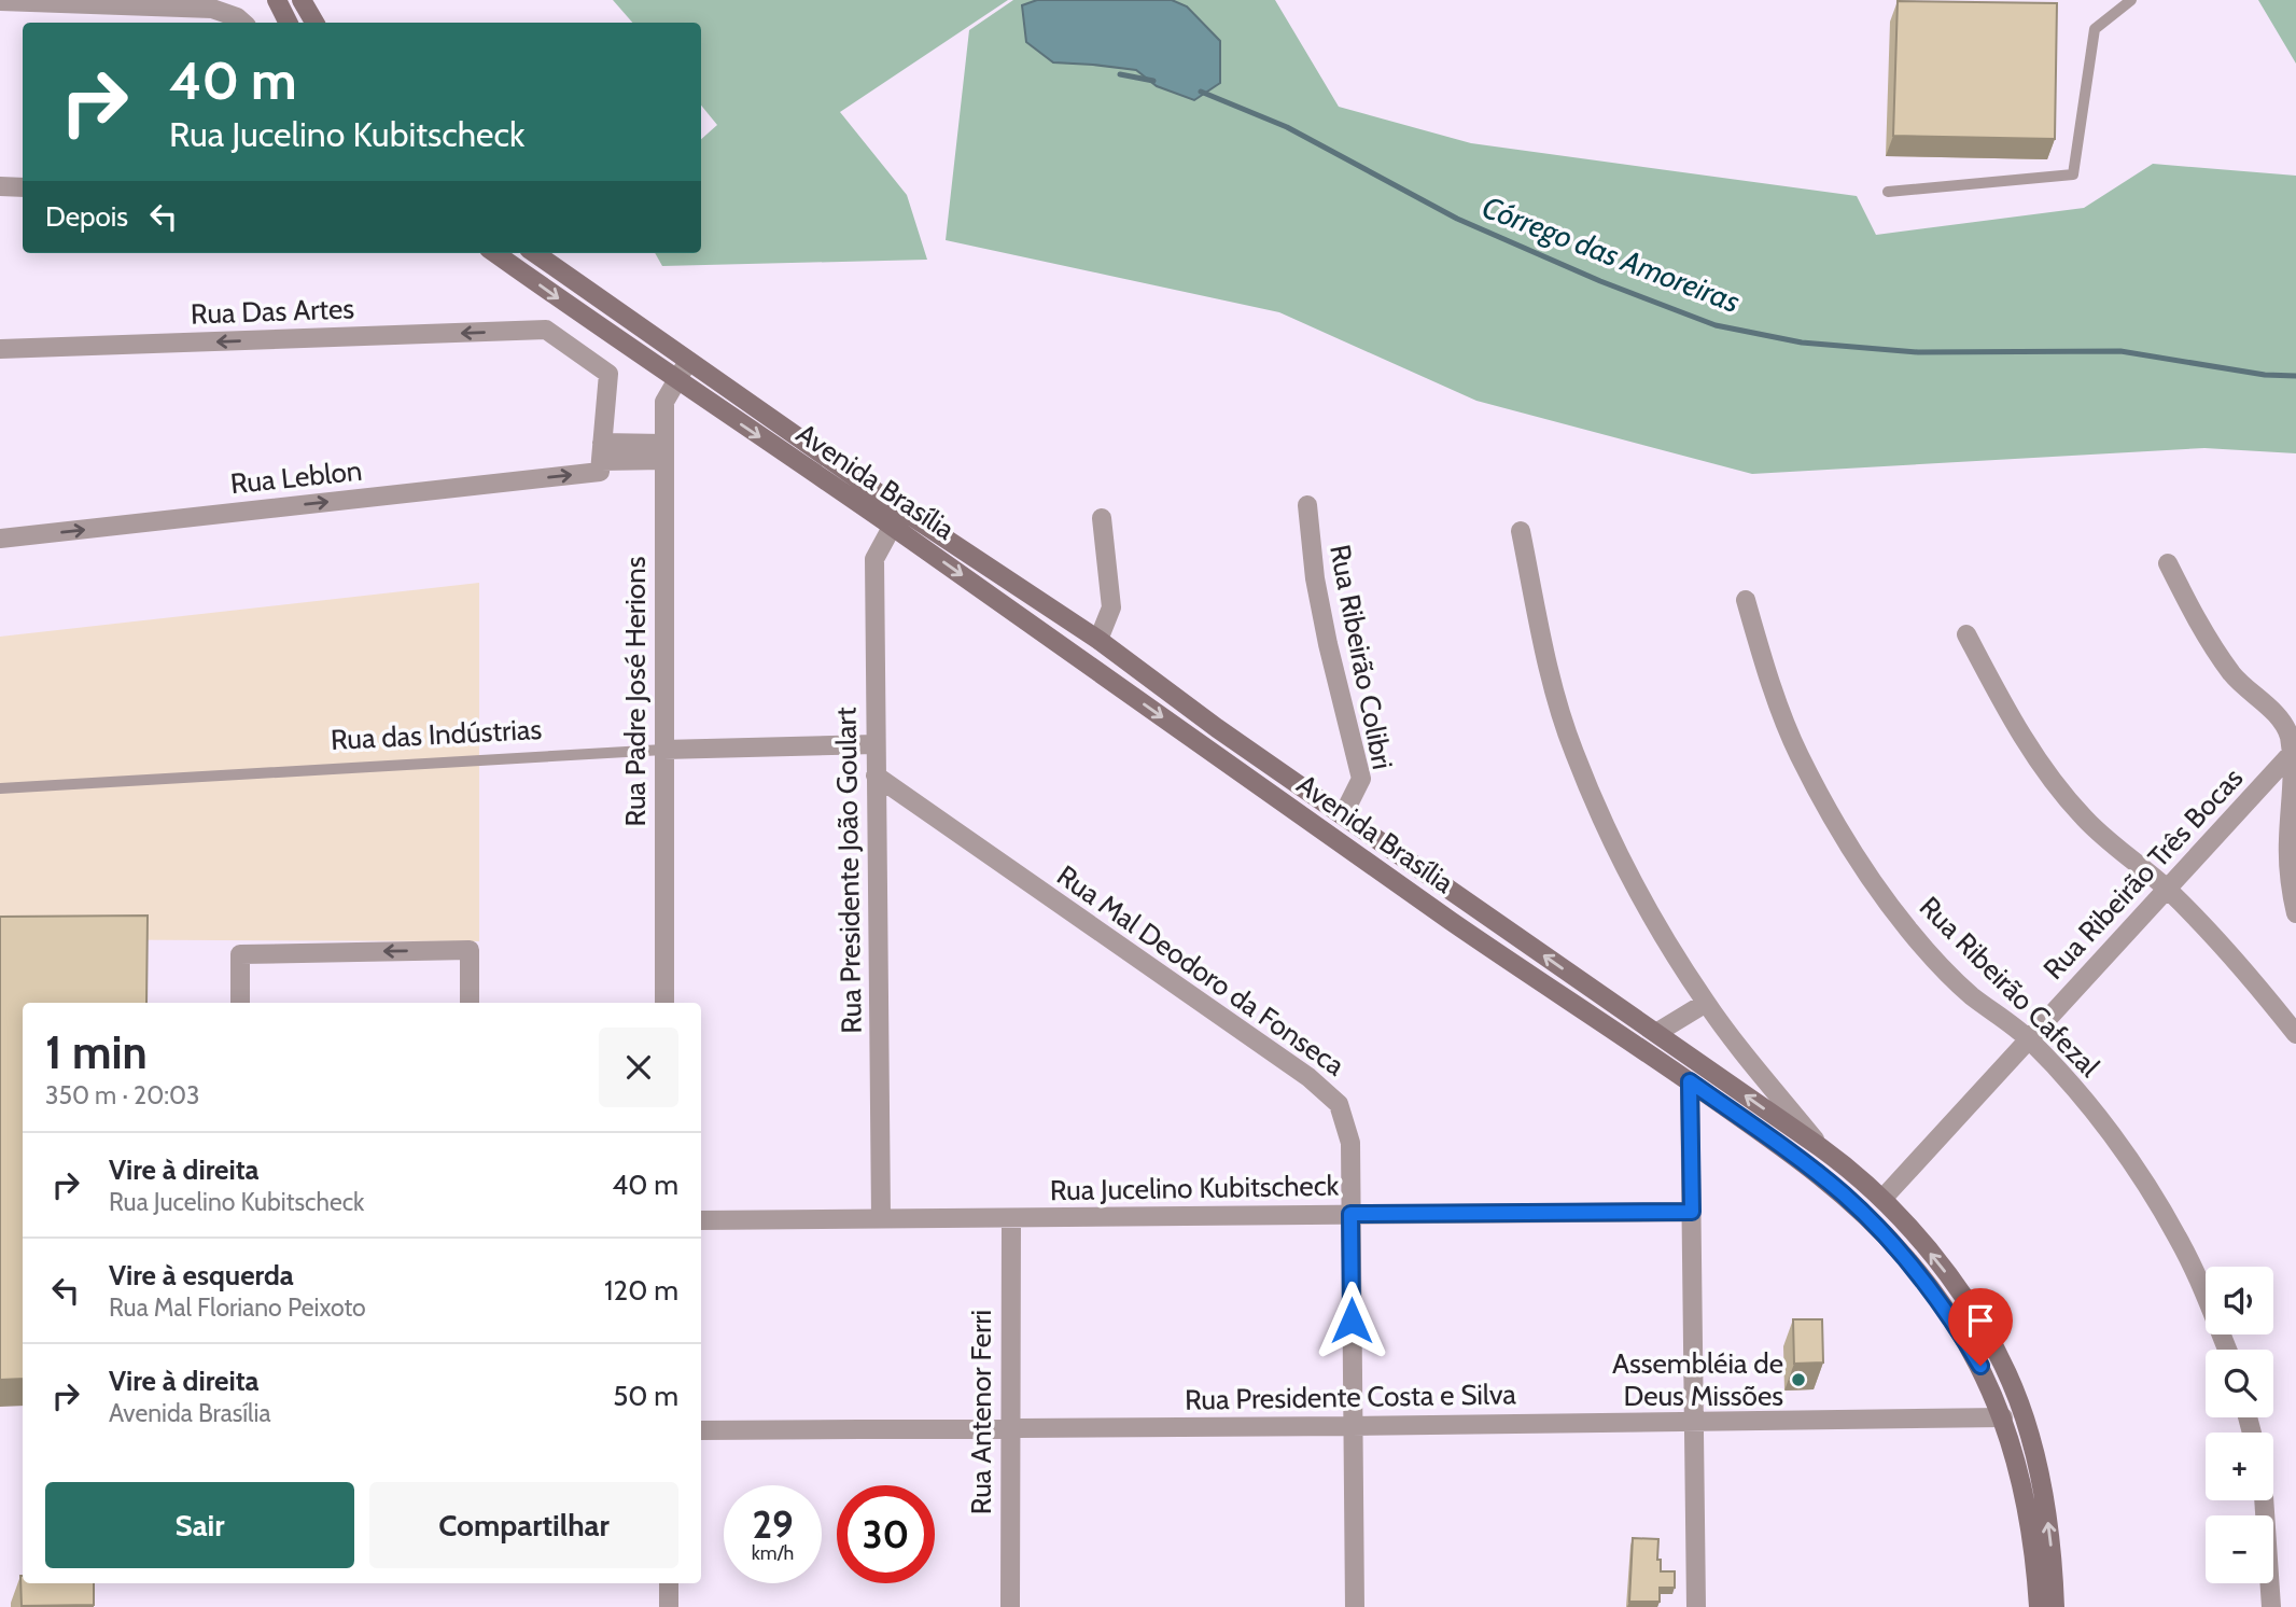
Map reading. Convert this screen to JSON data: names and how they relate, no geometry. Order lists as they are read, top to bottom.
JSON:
{
  "streets": {
    "main road": ["Avenida Brasília"],
    "street": [
      "Rua Das Artes",
      "Rua Leblon",
      "Rua Ribeirão Colibri",
      "Rua Padre José Herions",
      "Rua das Indústrias",
      "Rua Presidente João Goulart",
      "Rua Ribeirão Três Bocas",
      "Rua Mal Deodoro da Fonseca",
      "Rua Ribeirão Cafezal",
      "Rua Jucelino Kubitscheck",
      "Rua Presidente Costa e Silva",
      "Rua Antenor Ferri"
    ]
  },
  "crossings": [
    ["Rua Das Artes", "Rua Leblon"],
    ["Rua Leblon", "Rua Padre José Herions"],
    ["Avenida Brasília", "Rua Ribeirão Colibri"],
    ["Avenida Brasília", "Rua Padre José Herions"],
    ["Avenida Brasília", "Rua Presidente João Goulart"],
    ["Avenida Brasília", "Rua Ribeirão Três Bocas"],
    ["Avenida Brasília", "Rua Presidente Costa e Silva"],
    ["Rua Padre José Herions", "Rua das Indústrias"],
    ["Rua das Indústrias", "Rua Presidente João Goulart"],
    ["Rua Presidente João Goulart", "Rua Mal Deodoro da Fonseca"],
    ["Rua Presidente João Goulart", "Rua Jucelino Kubitscheck"],
    ["Rua Ribeirão Três Bocas", "Rua Ribeirão Cafezal"],
    ["Rua Mal Deodoro da Fonseca", "Rua Jucelino Kubitscheck"],
    ["Rua Mal Deodoro da Fonseca", "Rua Presidente Costa e Silva"],
    ["Rua Jucelino Kubitscheck", "Rua Antenor Ferri"],
    ["Rua Presidente Costa e Silva", "Rua Antenor Ferri"]
  ],
  "one_way": ["Rua Das Artes", "Rua Leblon"],
  "water": ["Córrego das Amoreiras"],
  "places": ["Assembléia de Deus Missões"],
  "page": {
    "turn": ["40 m", "Rua Jucelino Kubitscheck"],
    "then": "Depois",
    "heading": ["1 min", "350 m · 20:03"],
    "list": [
      {
        "name": "Vire à direita",
        "note": "Rua Jucelino Kubitscheck",
        "value": "40 m"
      },
      {
        "name": "Vire à esquerda",
        "note": "Rua Mal Floriano Peixoto",
        "value": "120 m"
      },
      {
        "name": "Vire à direita",
        "note": "Avenida Brasília",
        "value": "50 m"
      }
    ],
    "map_buttons": ["+", "−"],
    "buttons": ["Sair", "Compartilhar"],
    "speed": "29 km/h",
    "limit": "30"
  }
}
